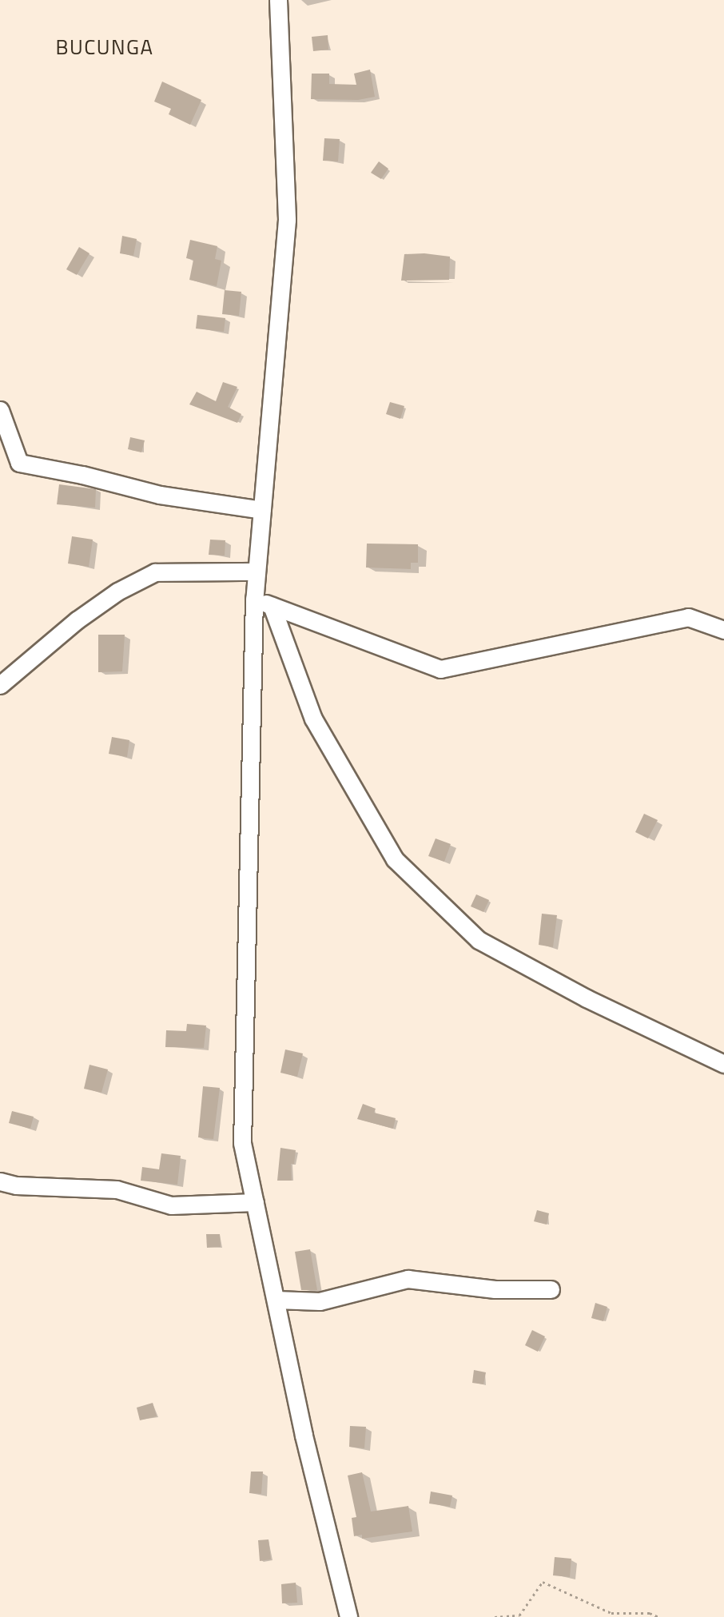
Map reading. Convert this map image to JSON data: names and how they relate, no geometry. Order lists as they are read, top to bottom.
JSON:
{
  "districts": ["BUCUNGA"]
}
